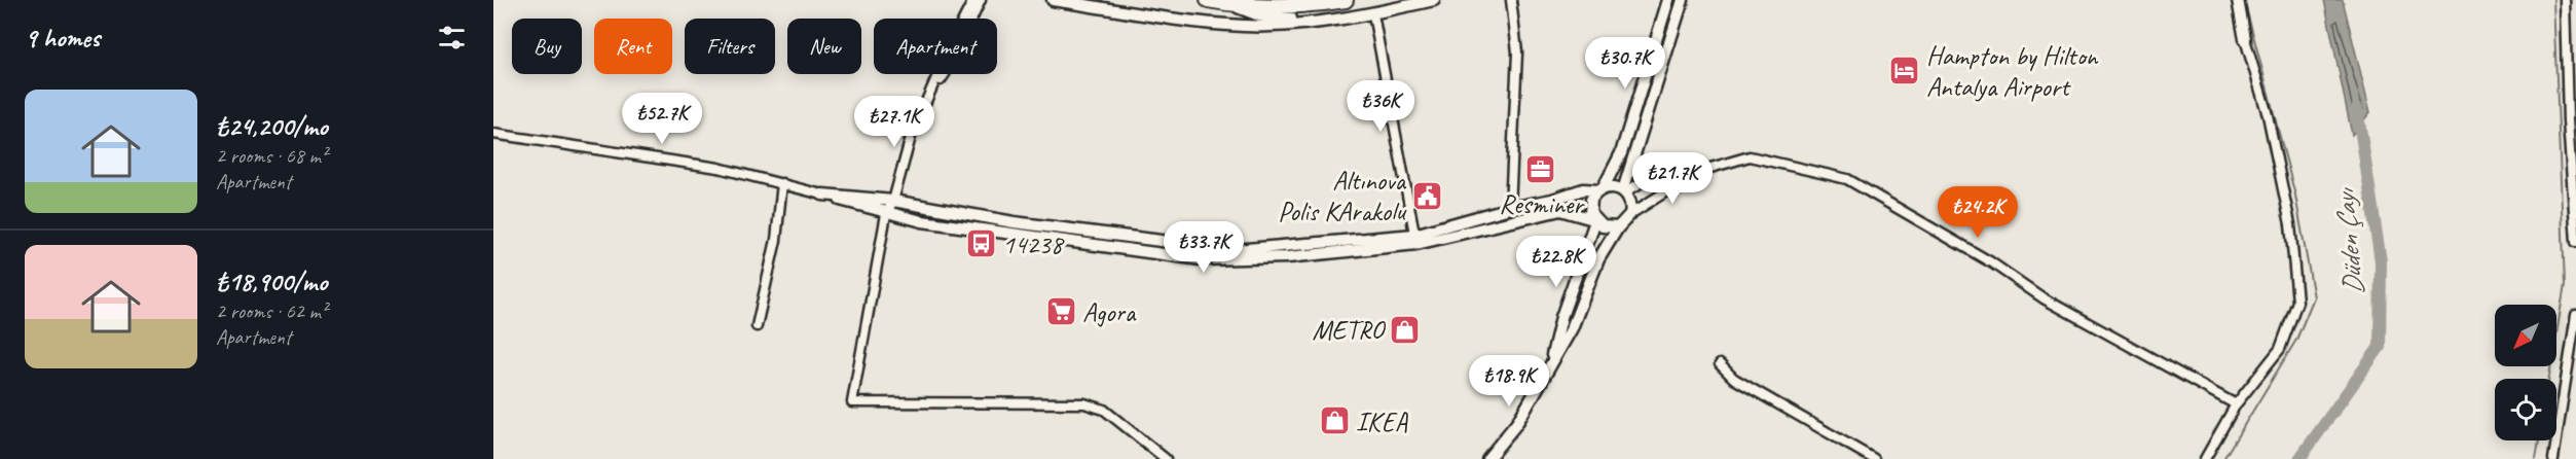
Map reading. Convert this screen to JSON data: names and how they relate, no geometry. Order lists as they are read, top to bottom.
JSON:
{
  "water": ["Düden Çayı"],
  "places": {
    "hotel": ["Hampton by Hilton Antalya Airport"],
    "office": ["Resminer"],
    "public building": ["Altınova Polis KArakolu"],
    "bus stop": ["14238"],
    "supermarket": ["Agora"],
    "shop": ["METRO", "IKEA"]
  },
  "north": "bottom left",
  "page": {
    "heading": "9 homes",
    "chip": [
      "Buy",
      "Rent",
      "Filters",
      "New",
      "Apartment"
    ],
    "price": [
      "₺30.7K",
      "₺36K",
      "₺52.7K",
      "₺27.1K",
      "₺21.7K",
      "₺24.2K",
      "₺33.7K",
      "₺22.8K",
      "₺18.9K"
    ],
    "list": [
      {
        "name": "₺24,200/mo",
        "note": "2 rooms · 68 m² · Apartment"
      },
      {
        "name": "₺18,900/mo",
        "note": "2 rooms · 62 m² · Apartment"
      }
    ]
  }
}
